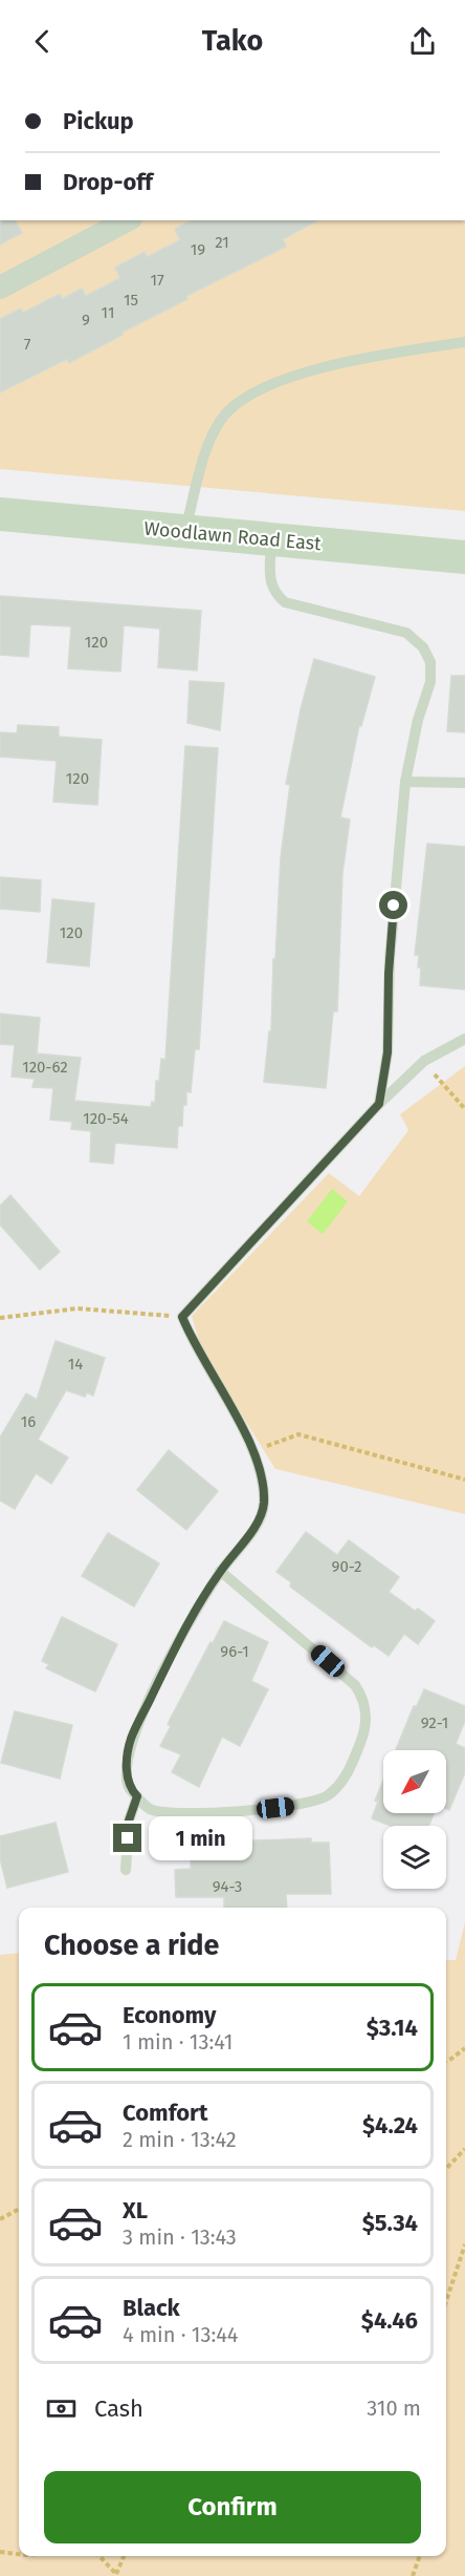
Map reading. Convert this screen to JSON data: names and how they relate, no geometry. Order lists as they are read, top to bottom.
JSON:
{
  "streets": {
    "main road": ["Woodlawn Road East"]
  },
  "house_numbers": [
    "21",
    "19",
    "17",
    "15",
    "11",
    "9",
    "7",
    "120",
    "120",
    "120",
    "120-62",
    "120-54",
    "14",
    "16",
    "90-2",
    "96-1",
    "92-1",
    "94-3"
  ],
  "north": "bottom left",
  "page": {
    "header": "Tako",
    "banner": ["Pickup", "Drop-off"],
    "bubble": "1 min",
    "heading": "Choose a ride",
    "list": [
      {
        "name": "Economy",
        "note": "1 min · 13:41",
        "value": "$3.14"
      },
      {
        "name": "Comfort",
        "note": "2 min · 13:42",
        "value": "$4.24"
      },
      {
        "name": "XL",
        "note": "3 min · 13:43",
        "value": "$5.34"
      },
      {
        "name": "Black",
        "note": "4 min · 13:44",
        "value": "$4.46"
      }
    ],
    "pay": ["Cash", "310 m"],
    "buttons": "Confirm"
  }
}
